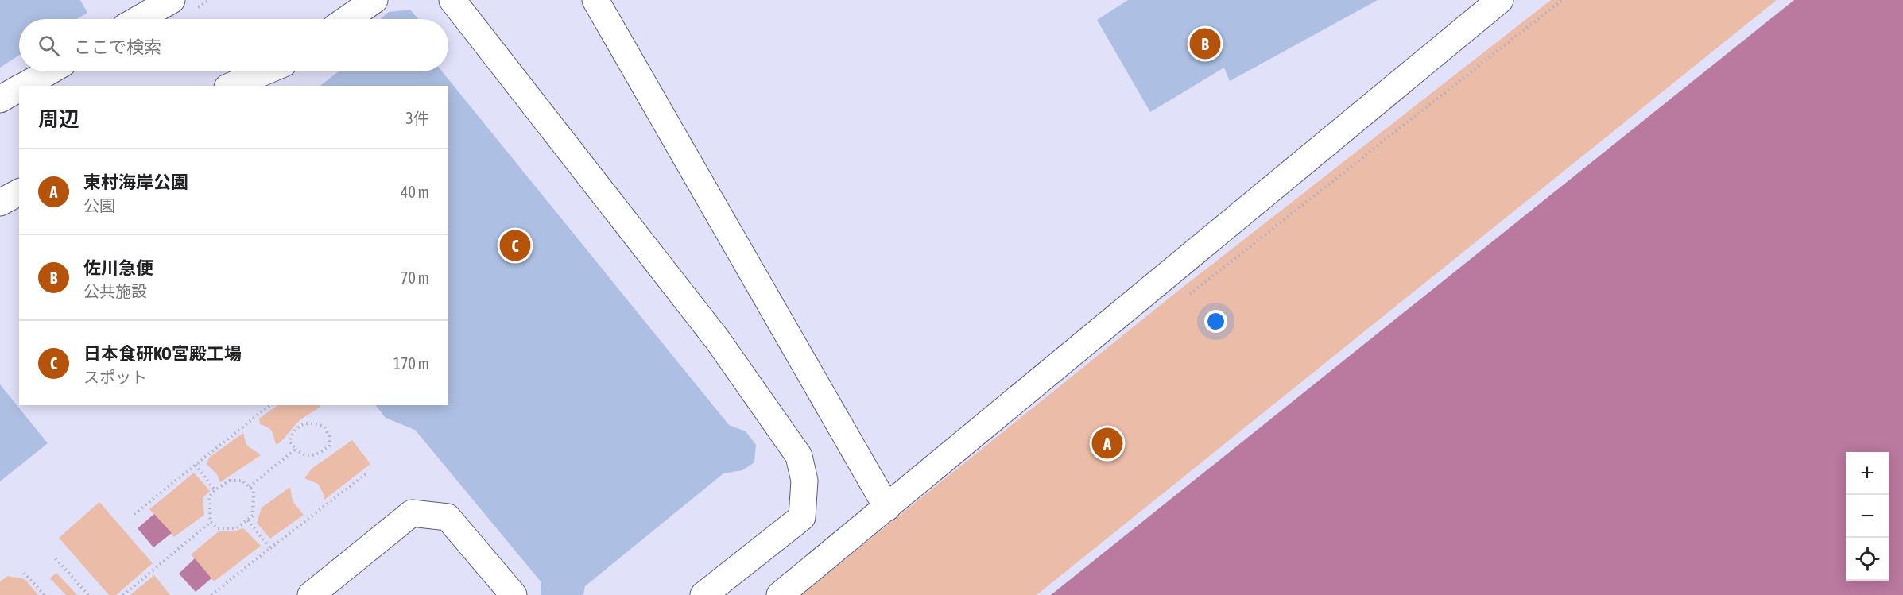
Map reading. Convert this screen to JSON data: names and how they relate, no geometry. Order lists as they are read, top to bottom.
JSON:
{
  "page": {
    "search": "ここで検索",
    "pins": ["B", "C", "A"],
    "heading": ["周辺", "3件"],
    "list": [
      {
        "mark": "A",
        "name": "東村海岸公園",
        "note": "公園",
        "value": "40 m"
      },
      {
        "mark": "B",
        "name": "佐川急便",
        "note": "公共施設",
        "value": "70 m"
      },
      {
        "mark": "C",
        "name": "日本食研KO宮殿工場",
        "note": "スポット",
        "value": "170 m"
      }
    ],
    "map_buttons": ["+", "−"]
  }
}
